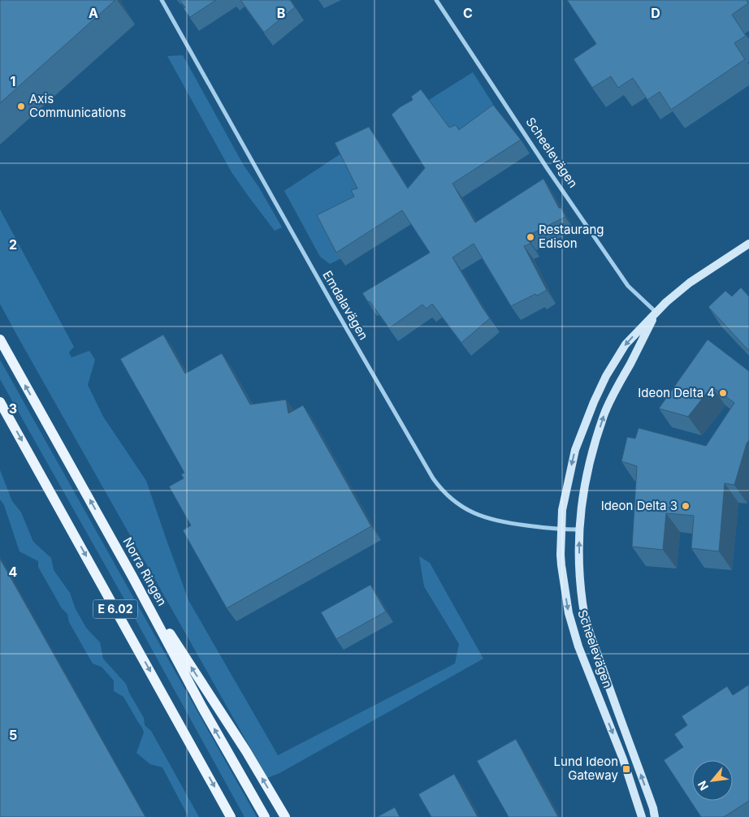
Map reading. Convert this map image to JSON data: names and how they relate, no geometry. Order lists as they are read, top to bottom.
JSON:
{
  "streets": {
    "main road": ["Norra Ringen", "E 6.02"],
    "street": ["Scheelevägen", "Emdalavägen"]
  },
  "crossings": [
    ["Scheelevägen", "Emdalavägen"]
  ],
  "places": {
    "other": [
      "Axis Communications",
      "Restaurang Edison",
      "Ideon Delta 4",
      "Ideon Delta 3"
    ],
    "transit": ["Lund Ideon Gateway"]
  },
  "north": "bottom left",
  "grid": {
    "columns": [
      "A",
      "B",
      "C",
      "D"
    ],
    "rows": [
      "1",
      "2",
      "3",
      "4",
      "5"
    ]
  }
}
